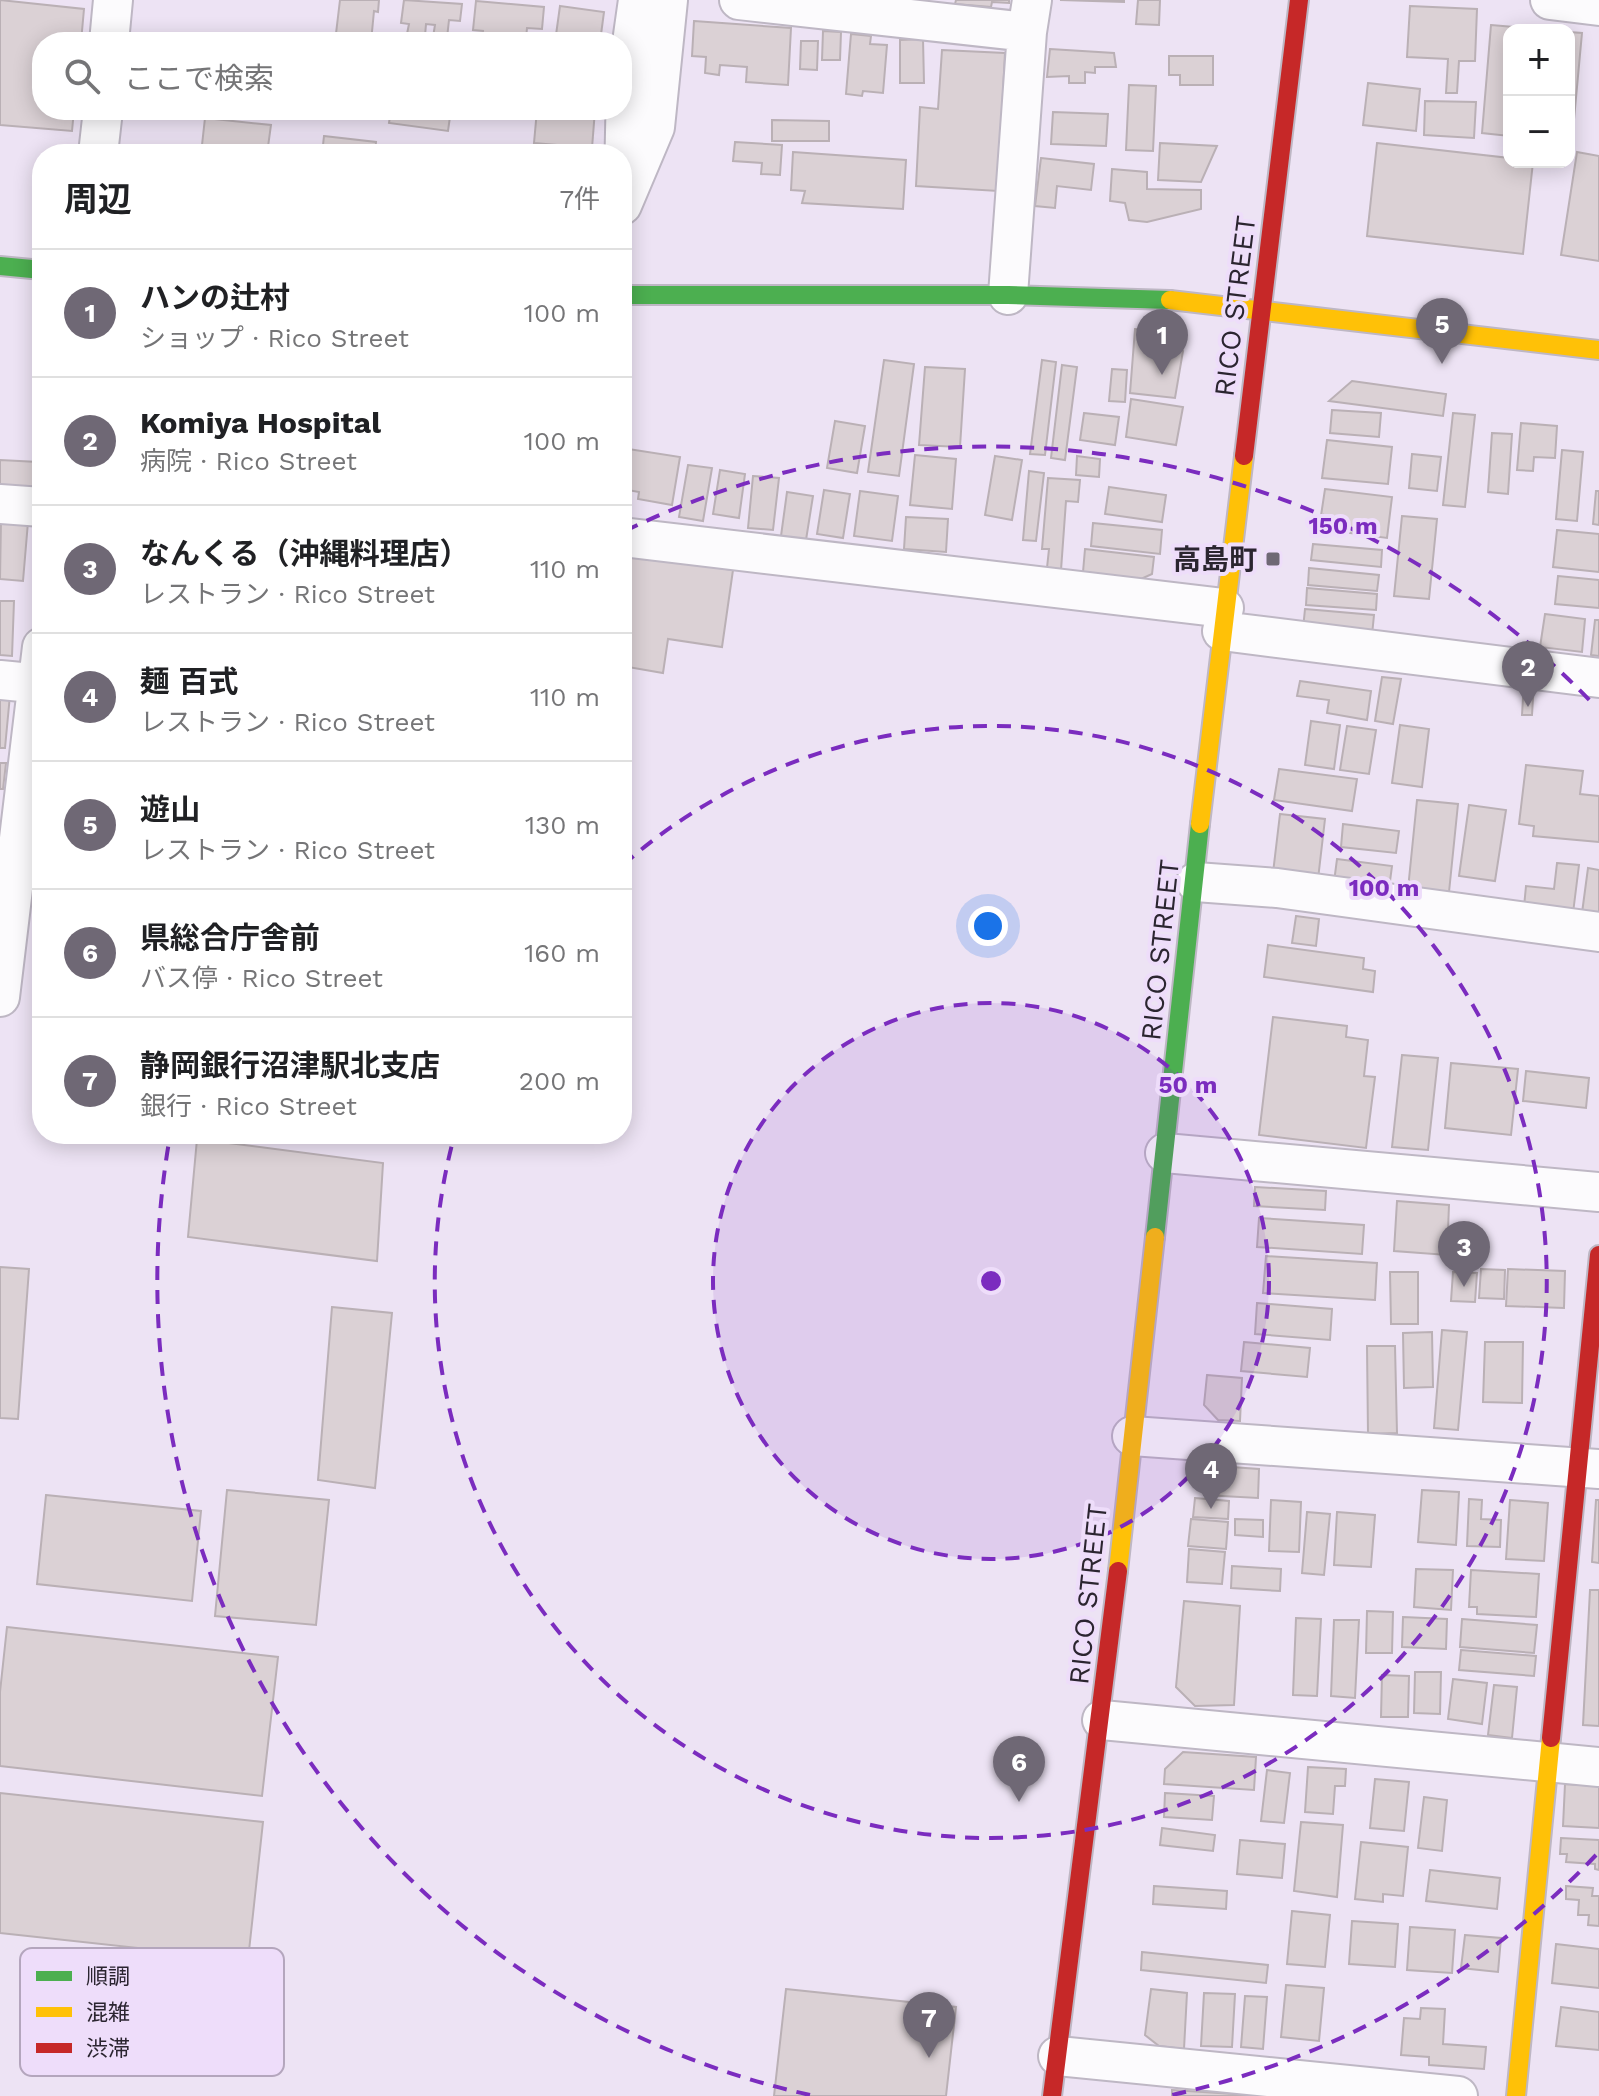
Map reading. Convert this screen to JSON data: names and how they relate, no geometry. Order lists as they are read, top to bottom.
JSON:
{
  "streets": {
    "main road": ["RICO STREET"]
  },
  "places": {
    "transit": ["高島町"]
  },
  "legend": ["順調", "混雑", "渋滞"],
  "page": {
    "map_buttons": ["+", "−"],
    "search": "ここで検索",
    "heading": ["周辺", "7件"],
    "list": [
      {
        "mark": "1",
        "name": "ハンの辻村",
        "note": "ショップ · Rico Street",
        "value": "100 m"
      },
      {
        "mark": "2",
        "name": "Komiya Hospital",
        "note": "病院 · Rico Street",
        "value": "100 m"
      },
      {
        "mark": "3",
        "name": "なんくる（沖縄料理店）",
        "note": "レストラン · Rico Street",
        "value": "110 m"
      },
      {
        "mark": "4",
        "name": "麺 百式",
        "note": "レストラン · Rico Street",
        "value": "110 m"
      },
      {
        "mark": "5",
        "name": "遊山",
        "note": "レストラン · Rico Street",
        "value": "130 m"
      },
      {
        "mark": "6",
        "name": "県総合庁舎前",
        "note": "バス停 · Rico Street",
        "value": "160 m"
      },
      {
        "mark": "7",
        "name": "静岡銀行沼津駅北支店",
        "note": "銀行 · Rico Street",
        "value": "200 m"
      }
    ],
    "pins": [
      "5",
      "1",
      "2",
      "3",
      "4",
      "6",
      "7"
    ]
  },
  "rings": ["150 m", "100 m", "50 m"]
}
